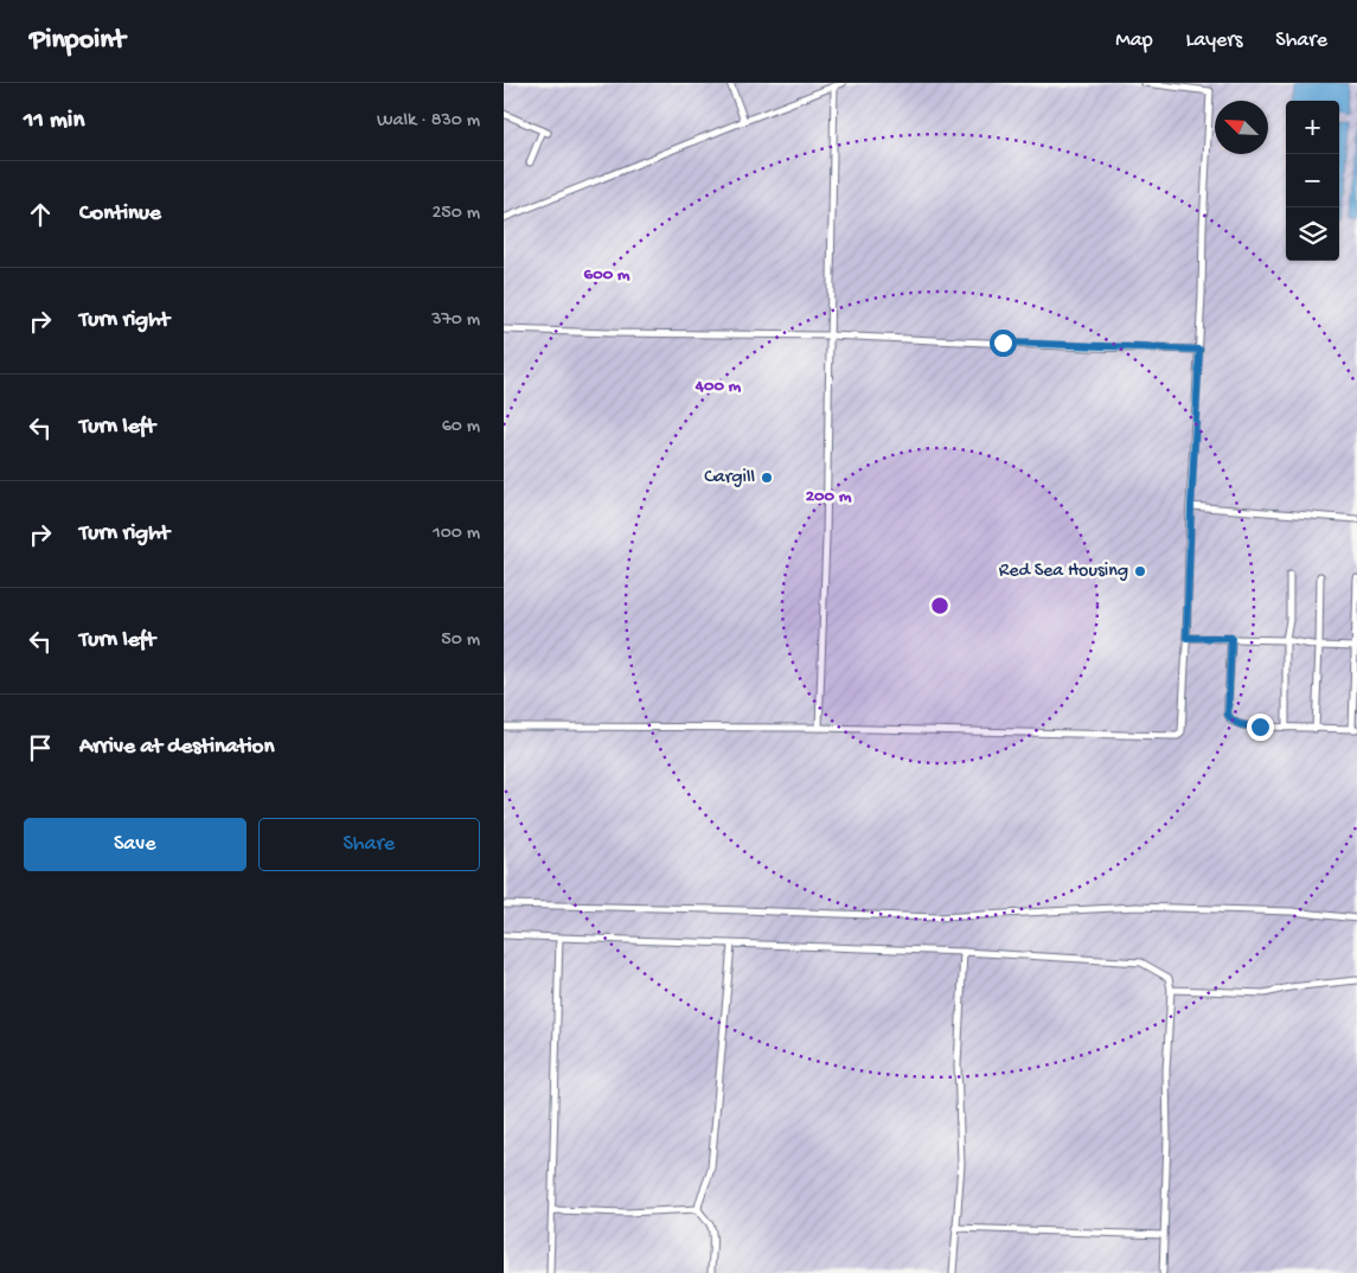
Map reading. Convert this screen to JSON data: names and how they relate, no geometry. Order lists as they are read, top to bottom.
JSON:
{
  "places": ["Cargill", "Red Sea Housing"],
  "north": "top left",
  "page": {
    "header": "Pinpoint",
    "nav": ["Map", "Layers", "Share"],
    "heading": ["11 min", "Walk · 830 m"],
    "map_buttons": ["+", "−"],
    "list": [
      ["Continue", "250 m"],
      ["Turn right", "370 m"],
      ["Turn left", "60 m"],
      ["Turn right", "100 m"],
      ["Turn left", "50 m"],
      "Arrive at destination"
    ],
    "buttons": ["Save", "Share"]
  },
  "rings": ["600 m", "400 m", "200 m"]
}
